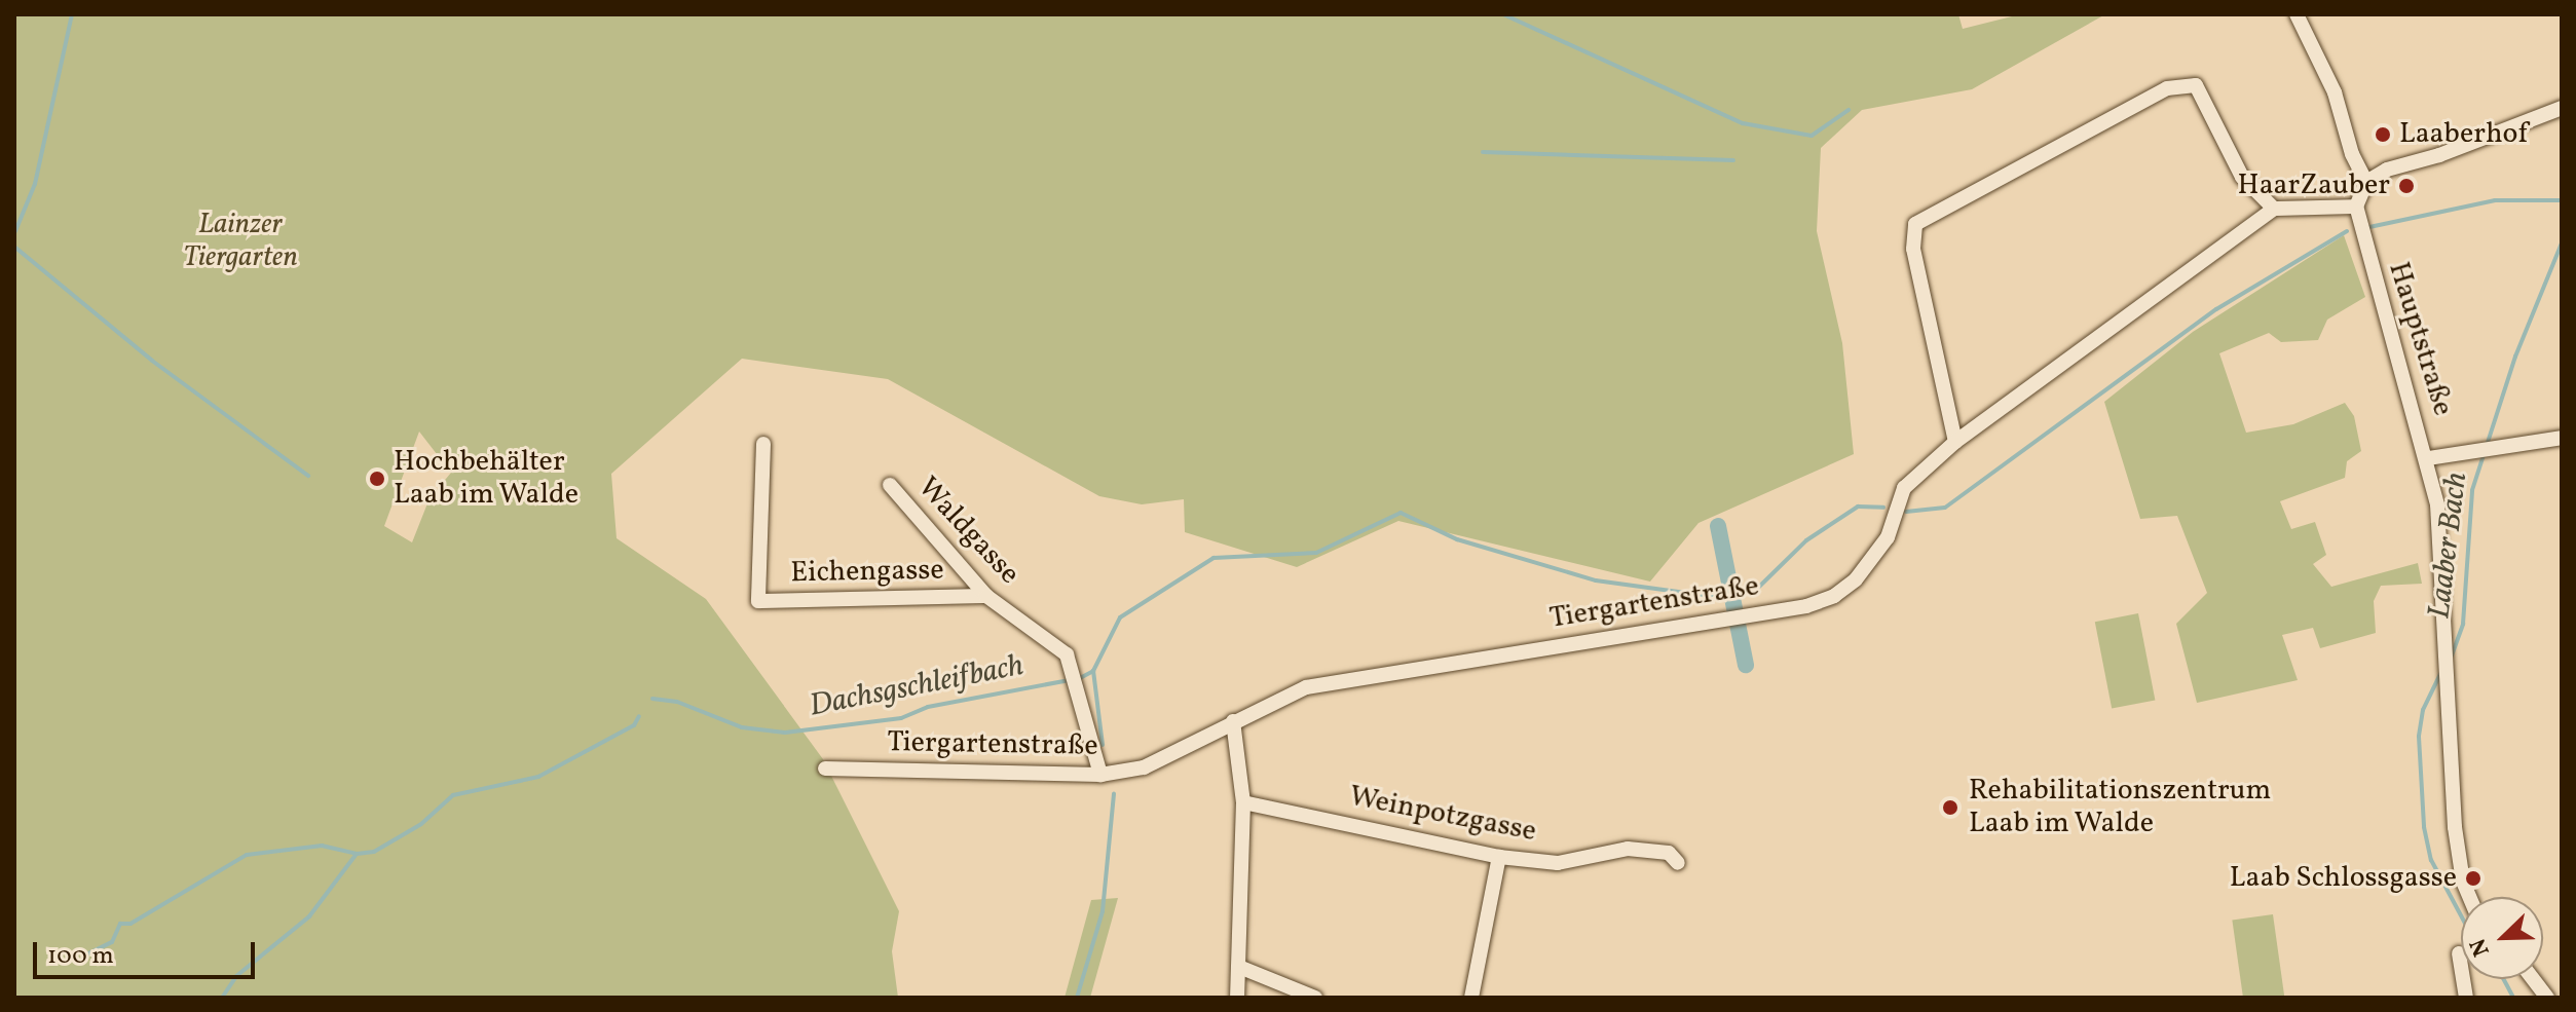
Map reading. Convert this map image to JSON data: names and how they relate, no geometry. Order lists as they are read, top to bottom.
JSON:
{
  "streets": {
    "street": [
      "Hauptstraße",
      "Waldgasse",
      "Eichengasse",
      "Tiergartenstraße",
      "Weinpotzgasse"
    ]
  },
  "crossings": [
    ["Waldgasse", "Eichengasse"],
    ["Waldgasse", "Tiergartenstraße"]
  ],
  "water": ["Laaber Bach", "Dachsgschleifbach"],
  "parks": ["Lainzer Tiergarten"],
  "places": [
    "Laaberhof",
    "HaarZauber",
    "Hochbehälter Laab im Walde",
    "Rehabilitationszentrum Laab im Walde",
    "Laab Schlossgasse"
  ],
  "scale_bar": "100 m",
  "north": "bottom left"
}
